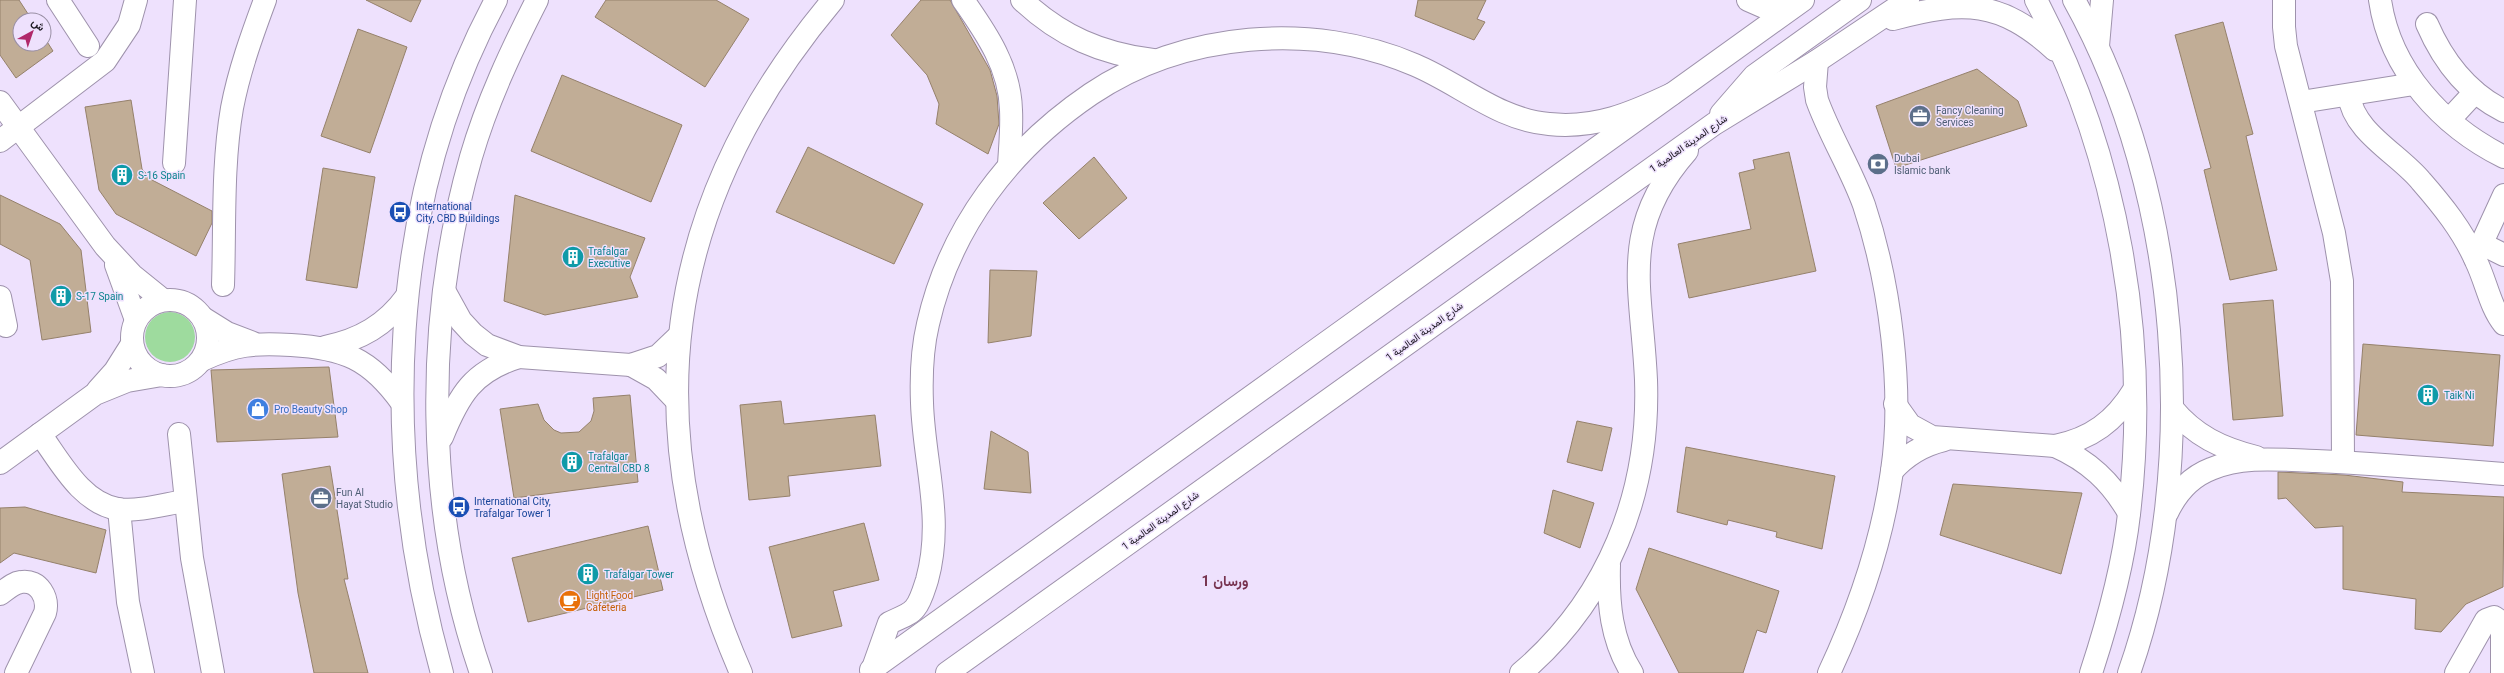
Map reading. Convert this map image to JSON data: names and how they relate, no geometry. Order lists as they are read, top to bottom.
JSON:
{
  "streets": {
    "street": ["شارع المدينة العالمية 1"]
  },
  "districts": ["ورسان 1"],
  "places": {
    "office": ["Fancy Cleaning Services", "Fun Al Hayat Studio"],
    "bank": ["Dubai Islamic bank"],
    "building": [
      "S-16 Spain",
      "Trafalgar Executive",
      "S-17 Spain",
      "Taik Ni",
      "Trafalgar Central CBD 8",
      "Trafalgar Tower"
    ],
    "bus stop": ["International City, CBD Buildings", "International City, Trafalgar Tower 1"],
    "shop": ["Pro Beauty Shop"],
    "cafe": ["Light Food Cafeteria"]
  },
  "north": "top right"
}
